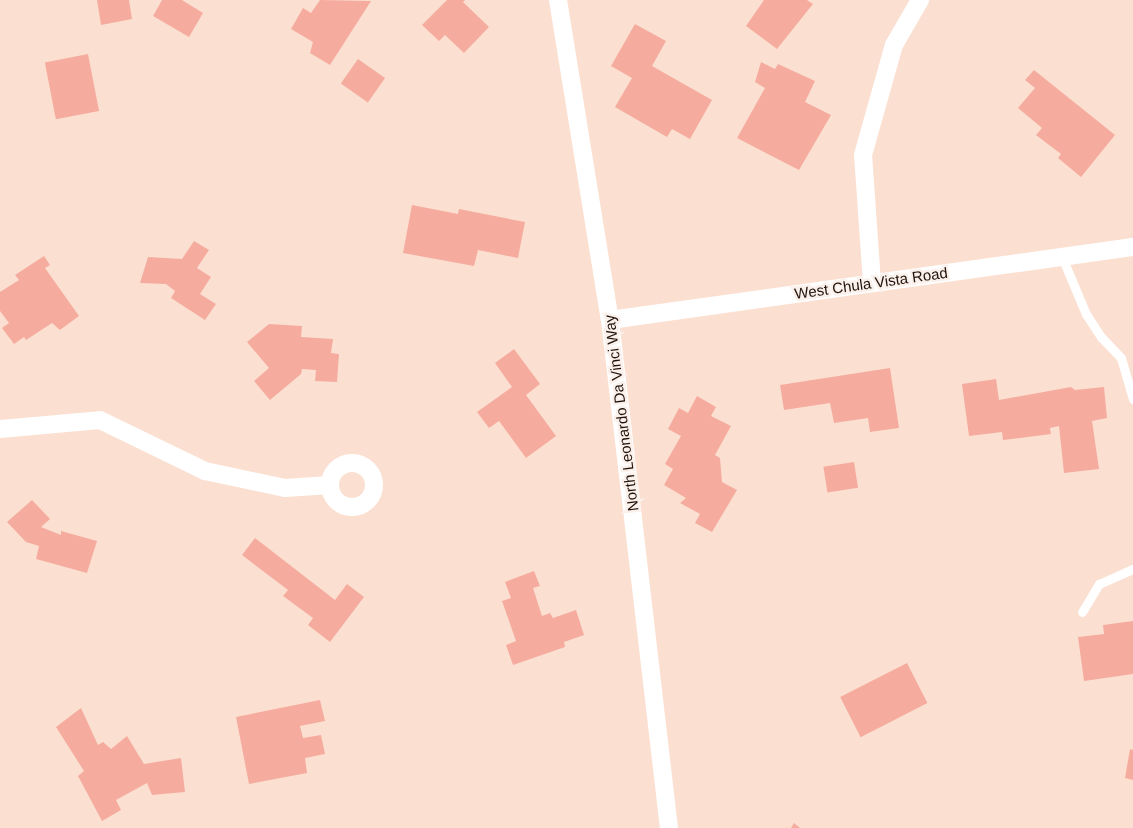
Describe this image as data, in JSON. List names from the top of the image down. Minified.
{"streets":{"street":["West Chula Vista Road","North Leonardo Da Vinci Way"]},"crossings":[["West Chula Vista Road","North Leonardo Da Vinci Way"]]}
